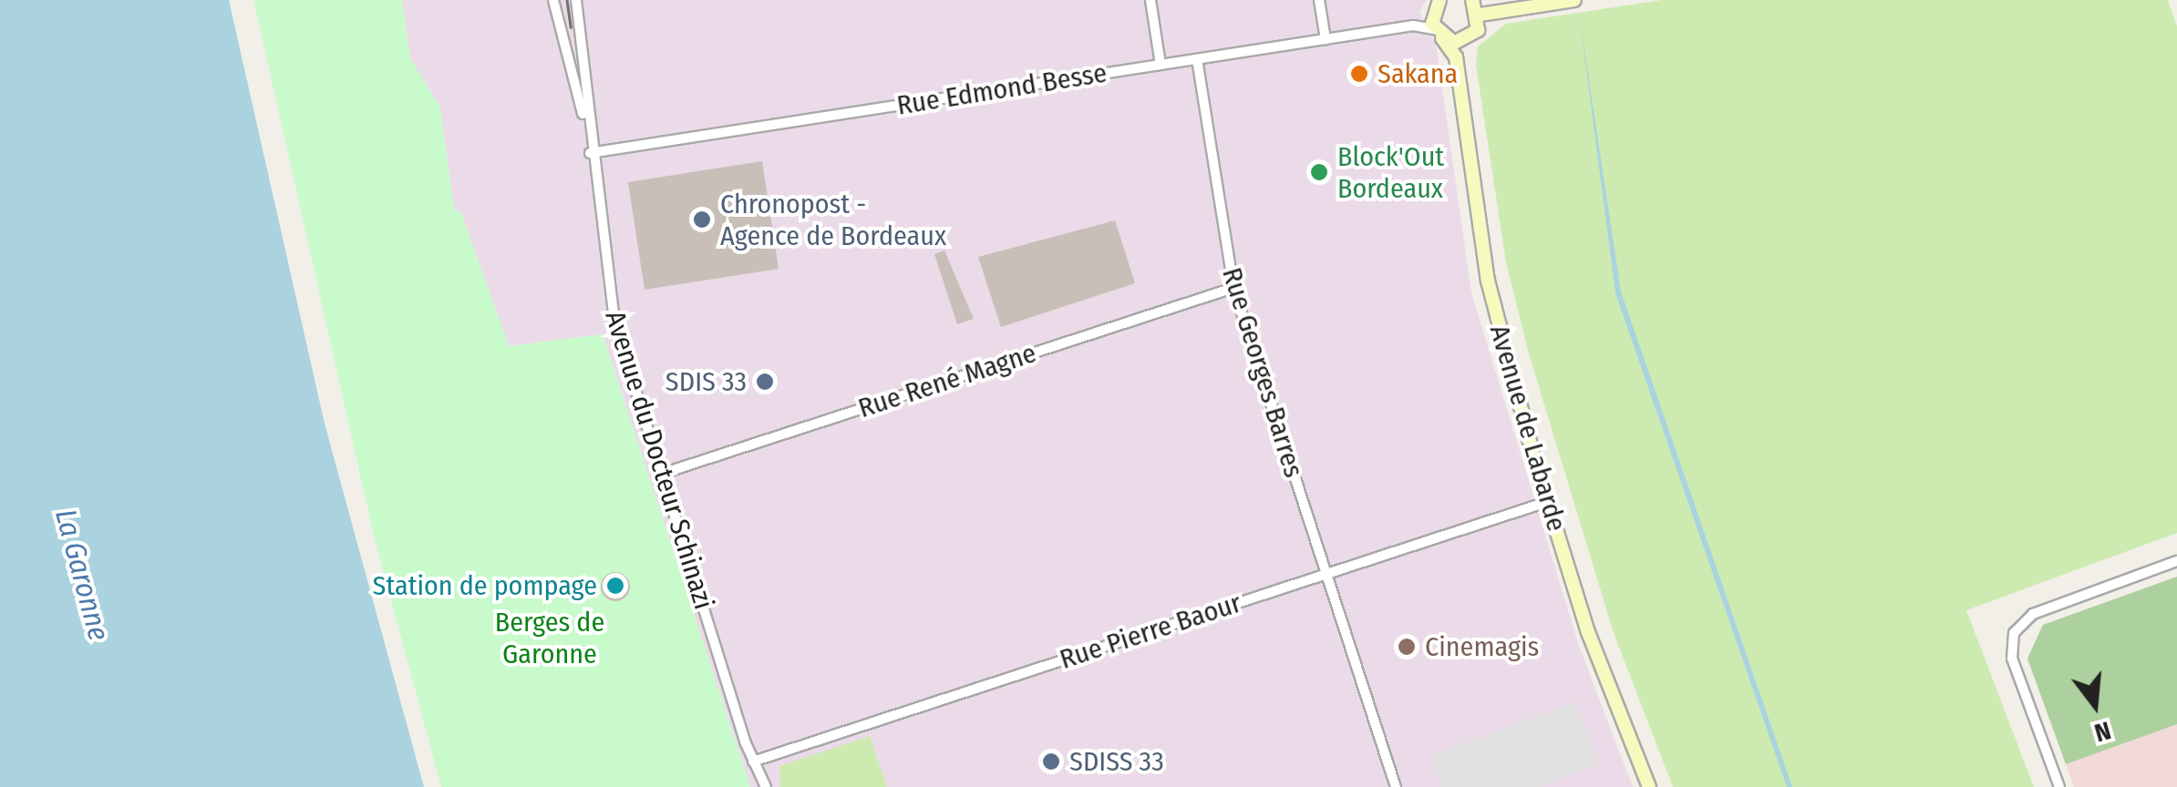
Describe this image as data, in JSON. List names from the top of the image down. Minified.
{"streets":{"main road":["Avenue de Labarde"],"street":["Rue Edmond Besse","Rue Georges Barres","Rue René Magne","Avenue du Docteur Schinazi","Rue Pierre Baour"]},"crossings":[["Rue Edmond Besse","Rue Georges Barres"],["Rue Edmond Besse","Avenue de Labarde"],["Rue Edmond Besse","Avenue du Docteur Schinazi"],["Rue Georges Barres","Rue René Magne"],["Rue Georges Barres","Rue Pierre Baour"],["Rue René Magne","Avenue du Docteur Schinazi"],["Avenue de Labarde","Rue Pierre Baour"],["Avenue du Docteur Schinazi","Rue Pierre Baour"]],"water":["La Garonne"],"parks":["Berges de Garonne"],"places":["Sakana","Block'Out Bordeaux","Chronopost - Agence de Bordeaux","SDIS 33","Station de pompage","Cinemagis","SDISS 33"],"north":"bottom"}
